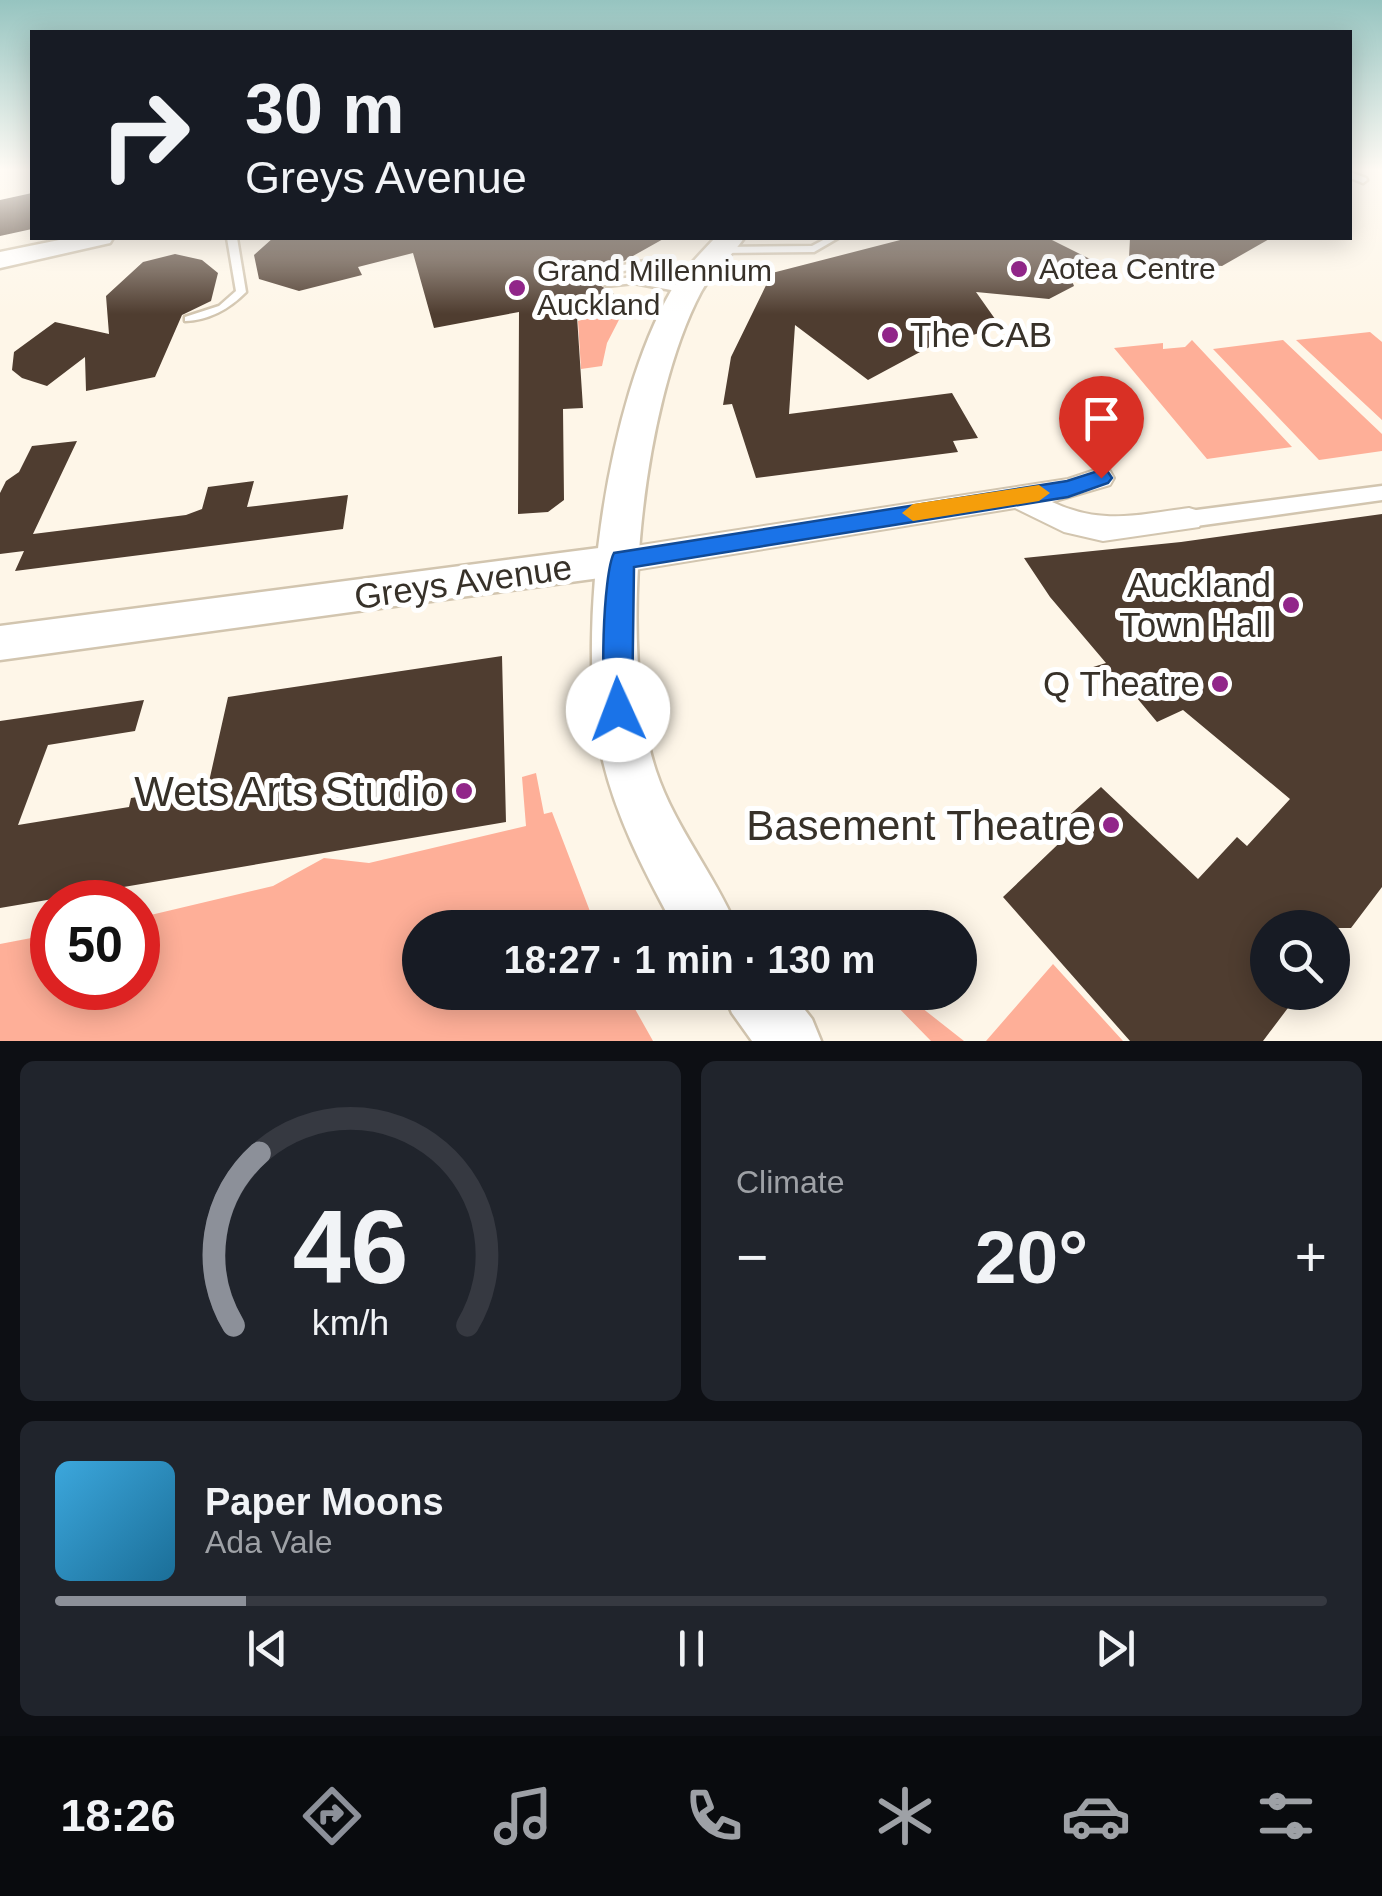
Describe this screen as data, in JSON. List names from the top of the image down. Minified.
{"streets":{"street":["Greys Avenue"]},"places":["Aotea Centre","Grand Millennium Auckland","The CAB","Auckland Town Hall","Q Theatre","Wets Arts Studio","Basement Theatre"],"page":{"turn":["30 m","Greys Avenue"],"limit":"50","trip":"18:27 · 1 min · 130 m","tile":"Climate","heat":["−","20°","+"],"song":["Paper Moons","Ada Vale"],"tabs":"18:26","gauge":["46","km/h"]}}
